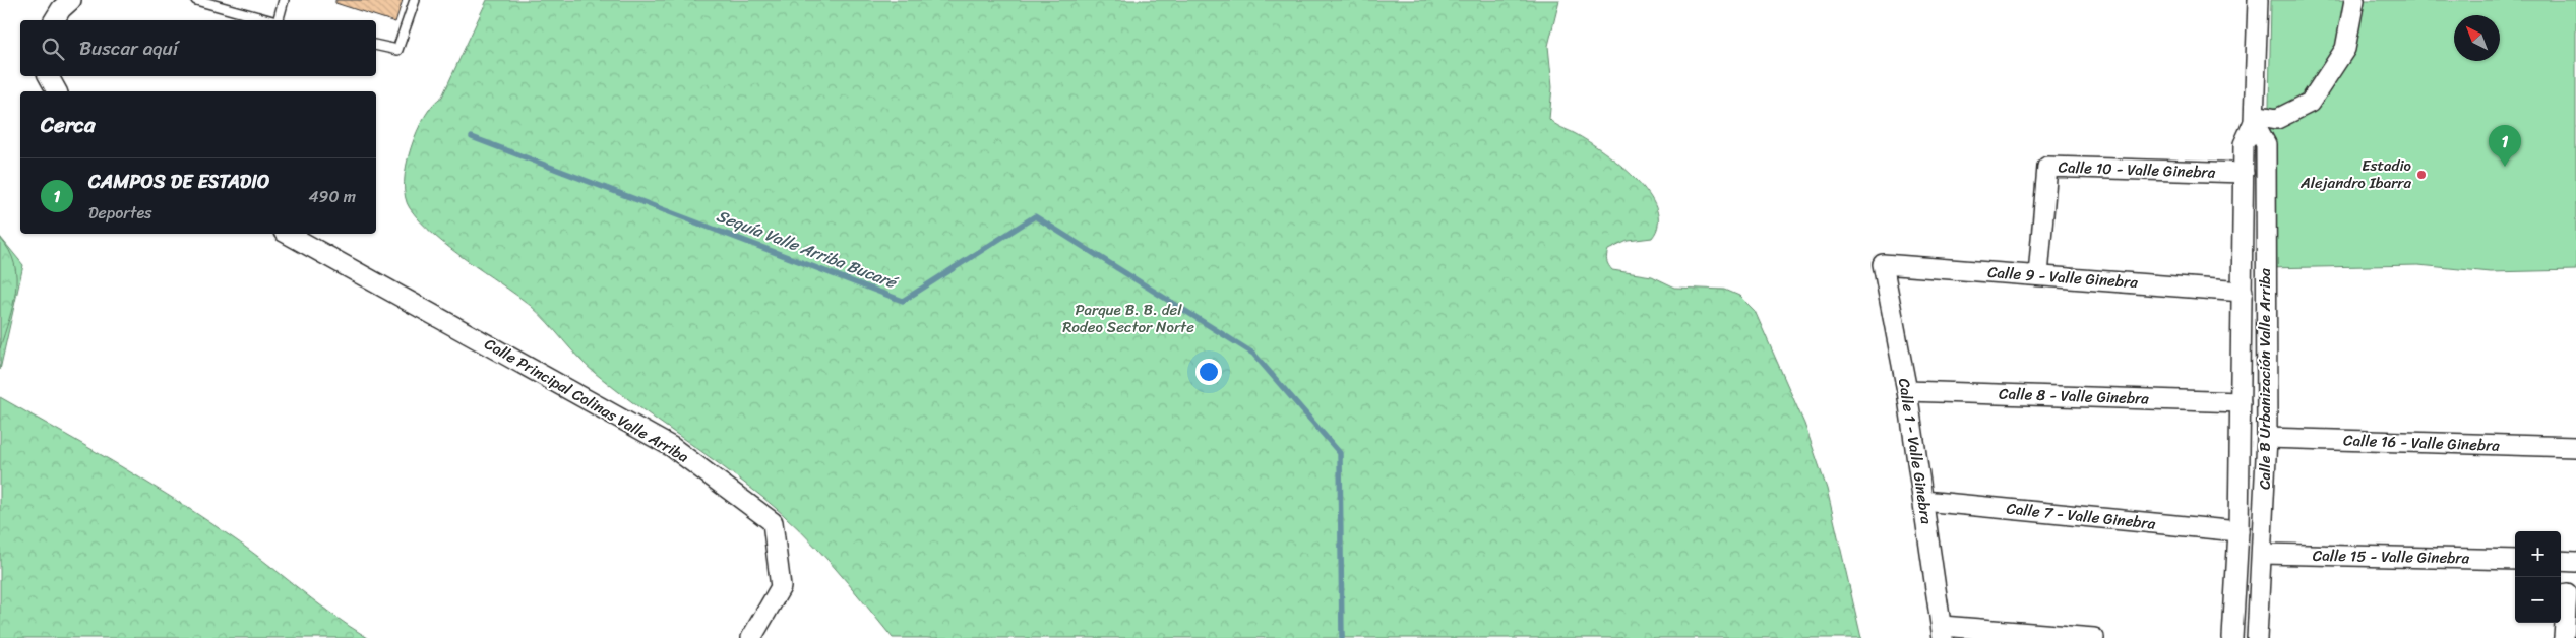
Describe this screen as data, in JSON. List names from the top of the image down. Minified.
{"streets":{"street":["Calle 10 - Valle Ginebra","Calle 9 - Valle Ginebra","Calle B Urbanización Valle Arriba","Calle 8 - Valle Ginebra","Calle Principal Colinas Valle Arriba","Calle 16 - Valle Ginebra","Calle 1 - Valle Ginebra","Calle 7 - Valle Ginebra","Calle 15 - Valle Ginebra"]},"crossings":[["Calle 10 - Valle Ginebra","Calle 9 - Valle Ginebra"],["Calle 10 - Valle Ginebra","Calle B Urbanización Valle Arriba"],["Calle 9 - Valle Ginebra","Calle B Urbanización Valle Arriba"],["Calle 9 - Valle Ginebra","Calle 1 - Valle Ginebra"],["Calle B Urbanización Valle Arriba","Calle 8 - Valle Ginebra"],["Calle B Urbanización Valle Arriba","Calle 16 - Valle Ginebra"],["Calle B Urbanización Valle Arriba","Calle 7 - Valle Ginebra"],["Calle B Urbanización Valle Arriba","Calle 15 - Valle Ginebra"],["Calle 8 - Valle Ginebra","Calle 1 - Valle Ginebra"],["Calle 1 - Valle Ginebra","Calle 7 - Valle Ginebra"]],"water":["Sequía Valle Arriba Bucaré"],"parks":["Parque B. B. del Rodeo Sector Norte"],"places":["Estadio Alejandro Ibarra"],"north":"top left","page":{"search":"Buscar aquí","heading":"Cerca","pins":"1","list":[{"mark":"1","name":"CAMPOS DE ESTADIO","note":"Deportes","value":"490 m"}],"map_buttons":["+","−"]}}
